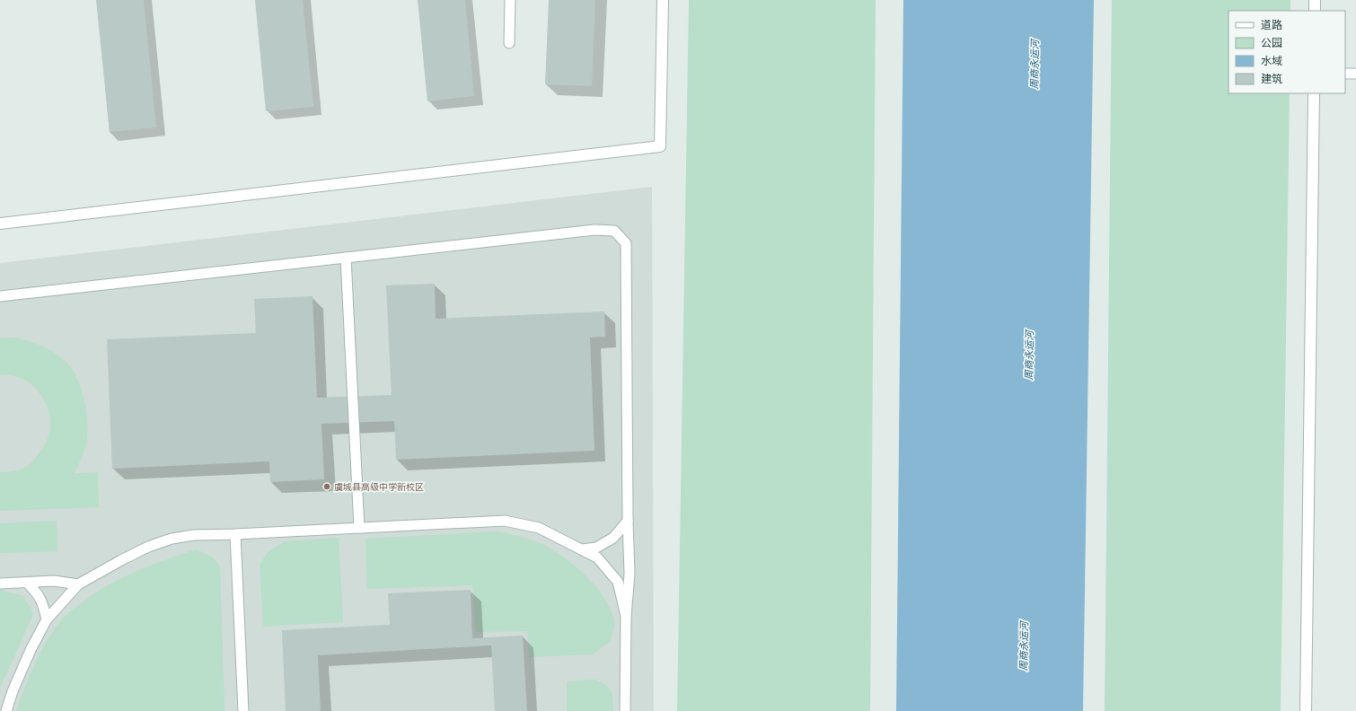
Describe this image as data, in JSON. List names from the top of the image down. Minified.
{"water":["周商永运河"],"places":["虞城县高级中学新校区"],"legend":["道路","公园","水域","建筑"]}
